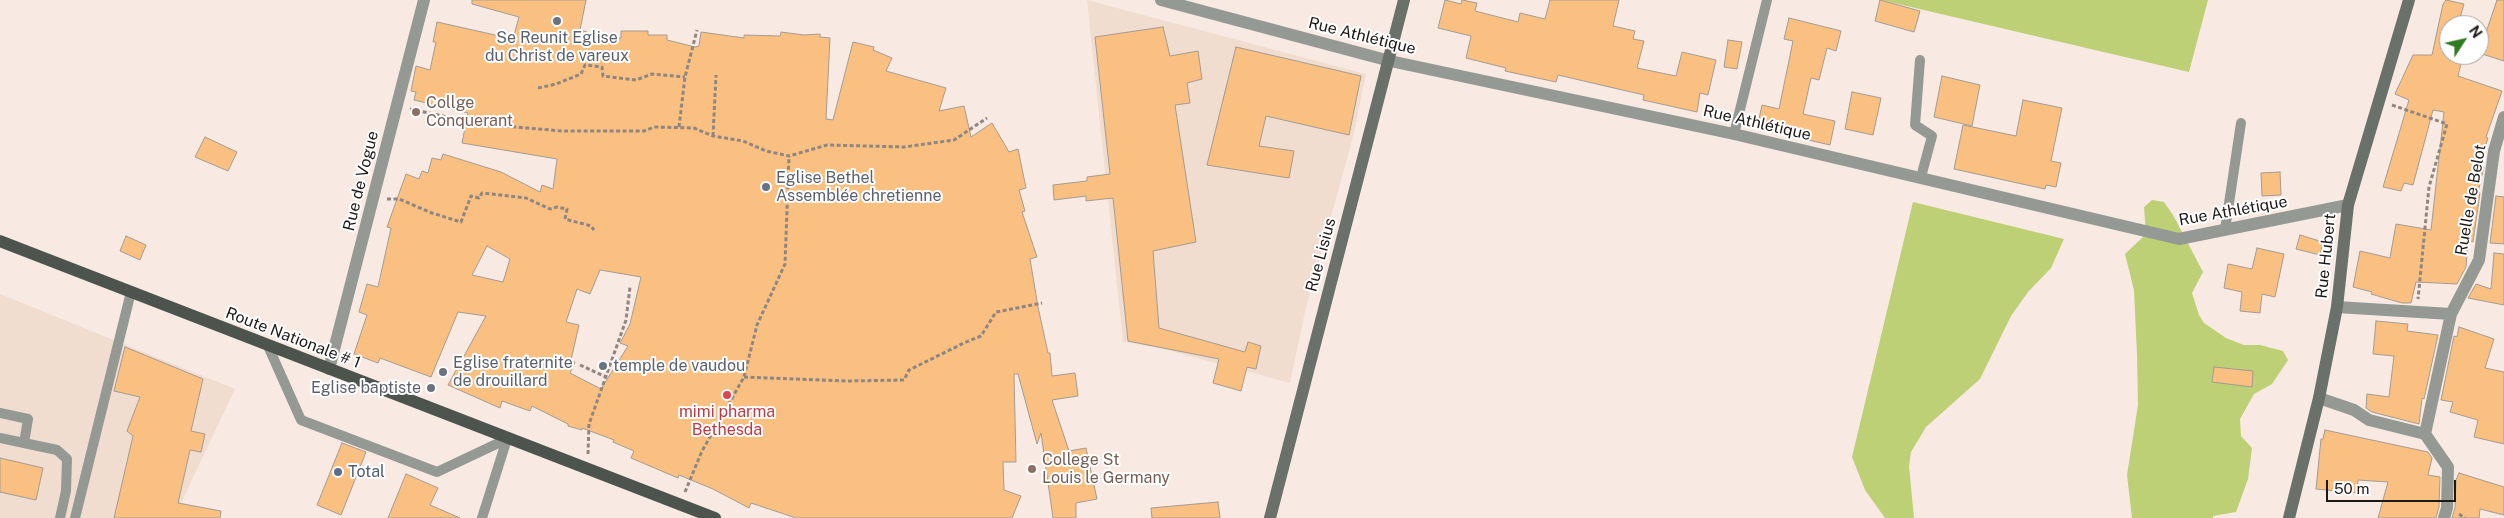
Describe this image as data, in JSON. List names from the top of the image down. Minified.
{"streets":{"main road":["Route Nationale # 1"],"street":["Rue Athlétique","Rue de Vogue","Ruelle de Belot","Rue Lisius","Rue Hubert"]},"crossings":[["Rue Athlétique","Rue Lisius"],["Rue Athlétique","Rue Hubert"],["Rue de Vogue","Route Nationale # 1"]],"places":["Se Reunit Eglise du Christ de vareux","Collge Conquerant","Eglise Bethel Assemblée chretienne","temple de vaudou","Eglise fraternite de drouillard","Eglise baptiste","mimi pharma Bethesda","College St Louis le Germany","Total"],"scale_bar":"50 m","north":"top right"}
